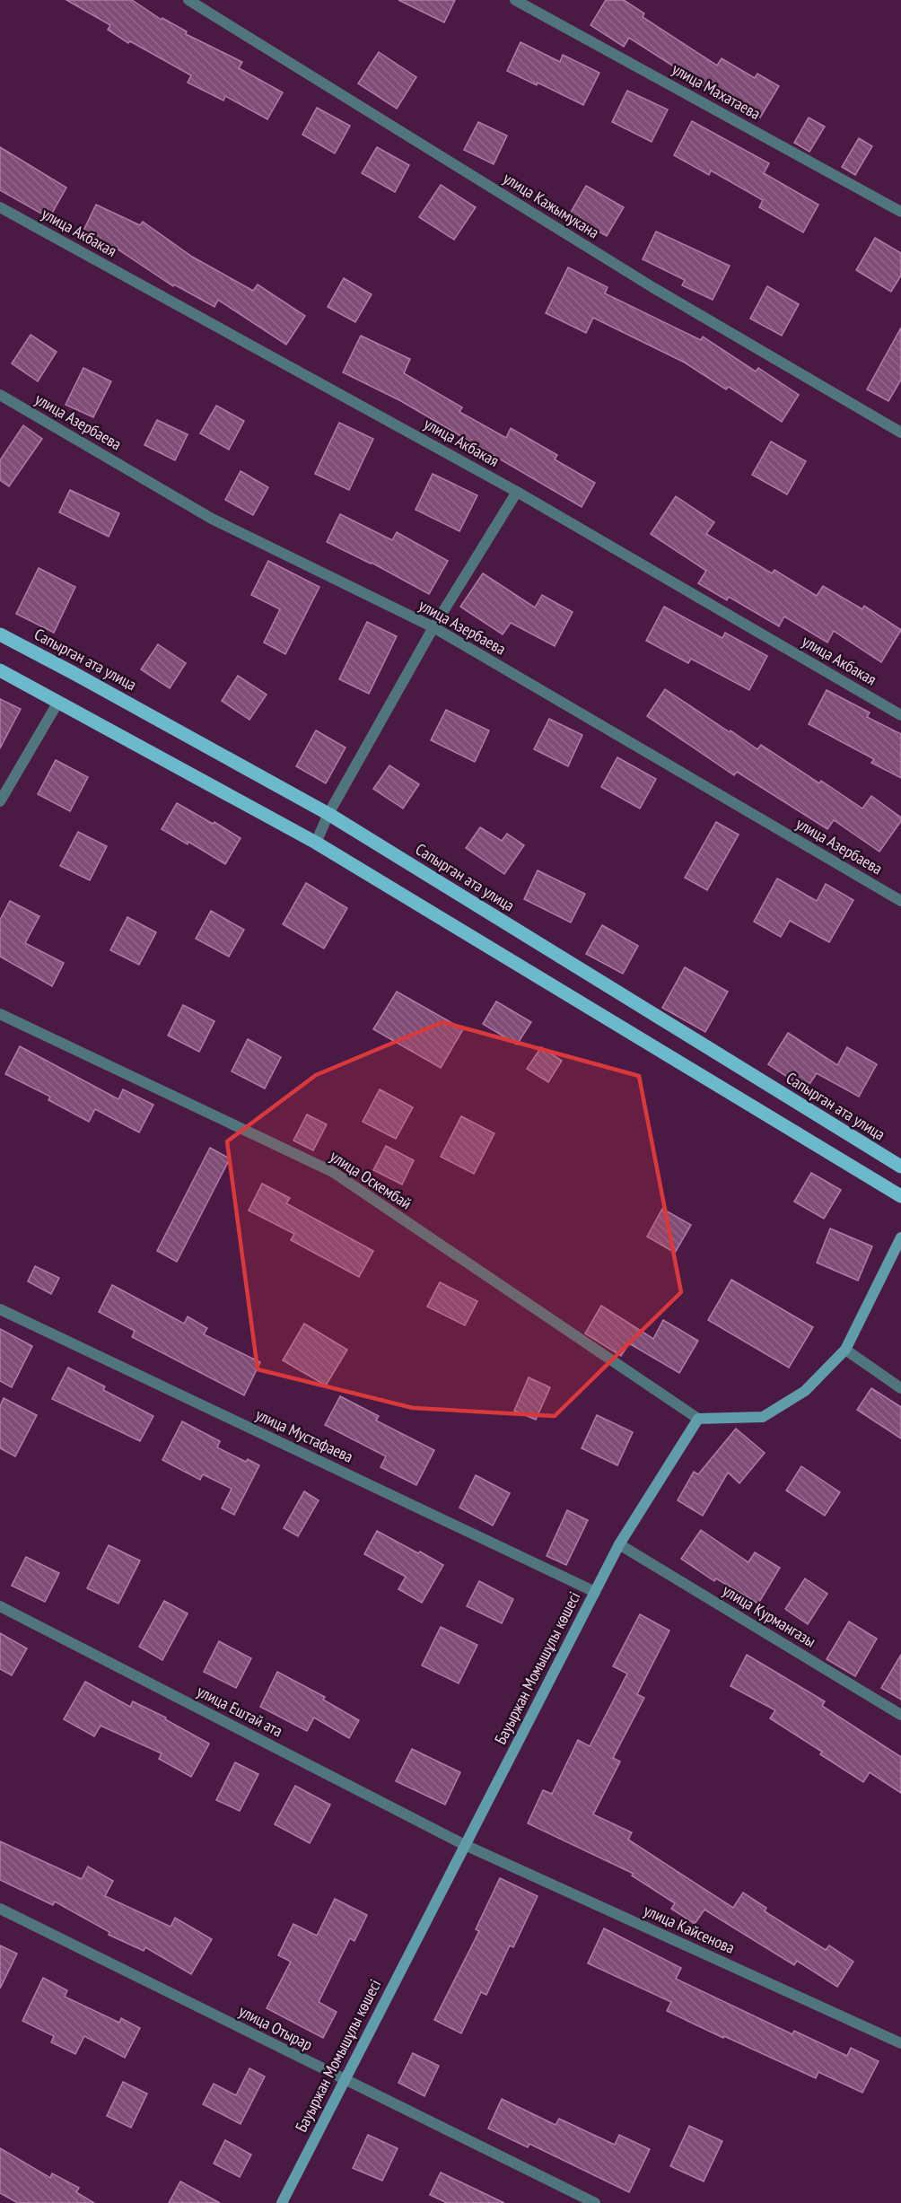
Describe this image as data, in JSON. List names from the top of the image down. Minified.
{"streets":{"main road":["Сапырган ата улица"],"street":["улица Махатаева","улица Кажымукана","улица Акбакая","улица Азербаева","улица Оскембай","улица Мустафаева","улица Курмангазы","Бауыржан Момышұлы көшесі","улица Ештай ата","улица Кайсенова","улица Отырар"]},"crossings":[["улица Оскембай","Бауыржан Момышұлы көшесі"],["улица Мустафаева","Бауыржан Момышұлы көшесі"],["улица Курмангазы","Бауыржан Момышұлы көшесі"],["Бауыржан Момышұлы көшесі","улица Ештай ата"],["Бауыржан Момышұлы көшесі","улица Кайсенова"],["Бауыржан Момышұлы көшесі","улица Отырар"],["улица Ештай ата","улица Кайсенова"]]}
